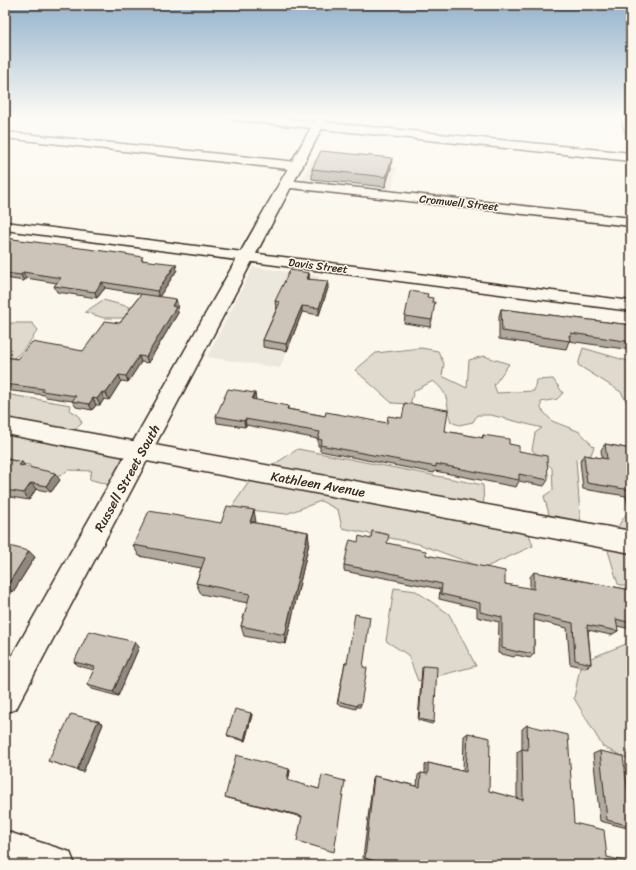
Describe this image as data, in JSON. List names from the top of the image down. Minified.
{"streets":{"street":["Cromwell Street","Davis Street","Russell Street South","Kathleen Avenue"]},"crossings":[["Cromwell Street","Russell Street South"],["Davis Street","Russell Street South"],["Russell Street South","Kathleen Avenue"]]}
